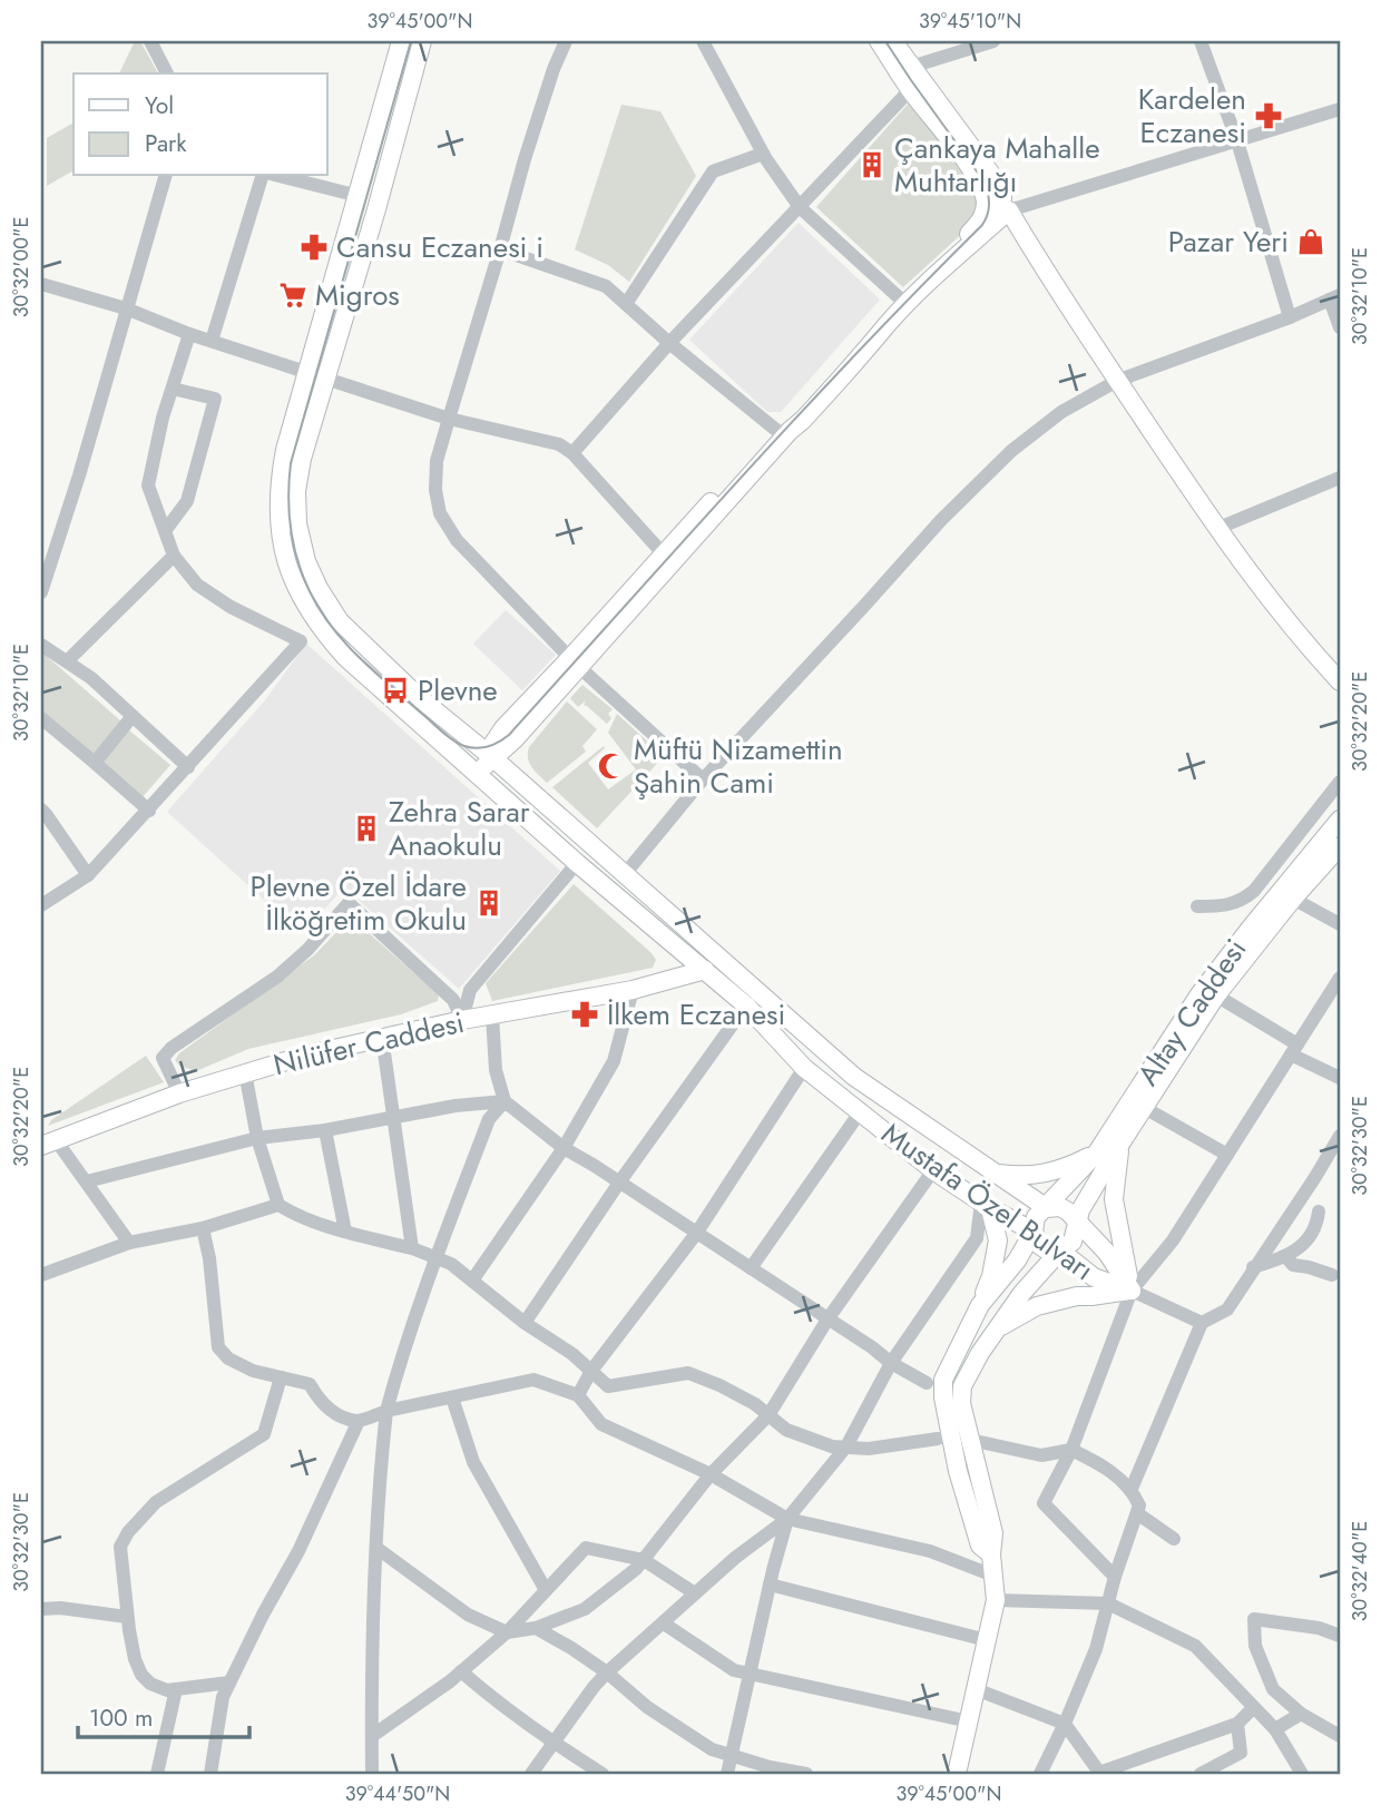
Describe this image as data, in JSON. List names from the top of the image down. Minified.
{"streets":{"main road":["Altay Caddesi","Nilüfer Caddesi","Mustafa Özel Bulvarı"]},"crossings":[["Altay Caddesi","Mustafa Özel Bulvarı"],["Nilüfer Caddesi","Mustafa Özel Bulvarı"]],"places":{"pharmacy":["Kardelen Eczanesi","Cansu Eczanesi i","İlkem Eczanesi"],"building":["Çankaya Mahalle Muhtarlığı","Zehra Sarar Anaokulu","Plevne Özel İdare İlköğretim Okulu"],"shop":["Pazar Yeri"],"supermarket":["Migros"],"bus stop":["Plevne"],"mosque":["Müftü Nizamettin Şahin Cami"]},"legend":["Yol","Park"],"scale_bar":"100 m","coordinates":["39°45'00\"N","39°45'10\"N","30°32'00\"E","30°32'10\"E","30°32'20\"E","30°32'30\"E","30°32'40\"E","39°44'50\"N"]}
